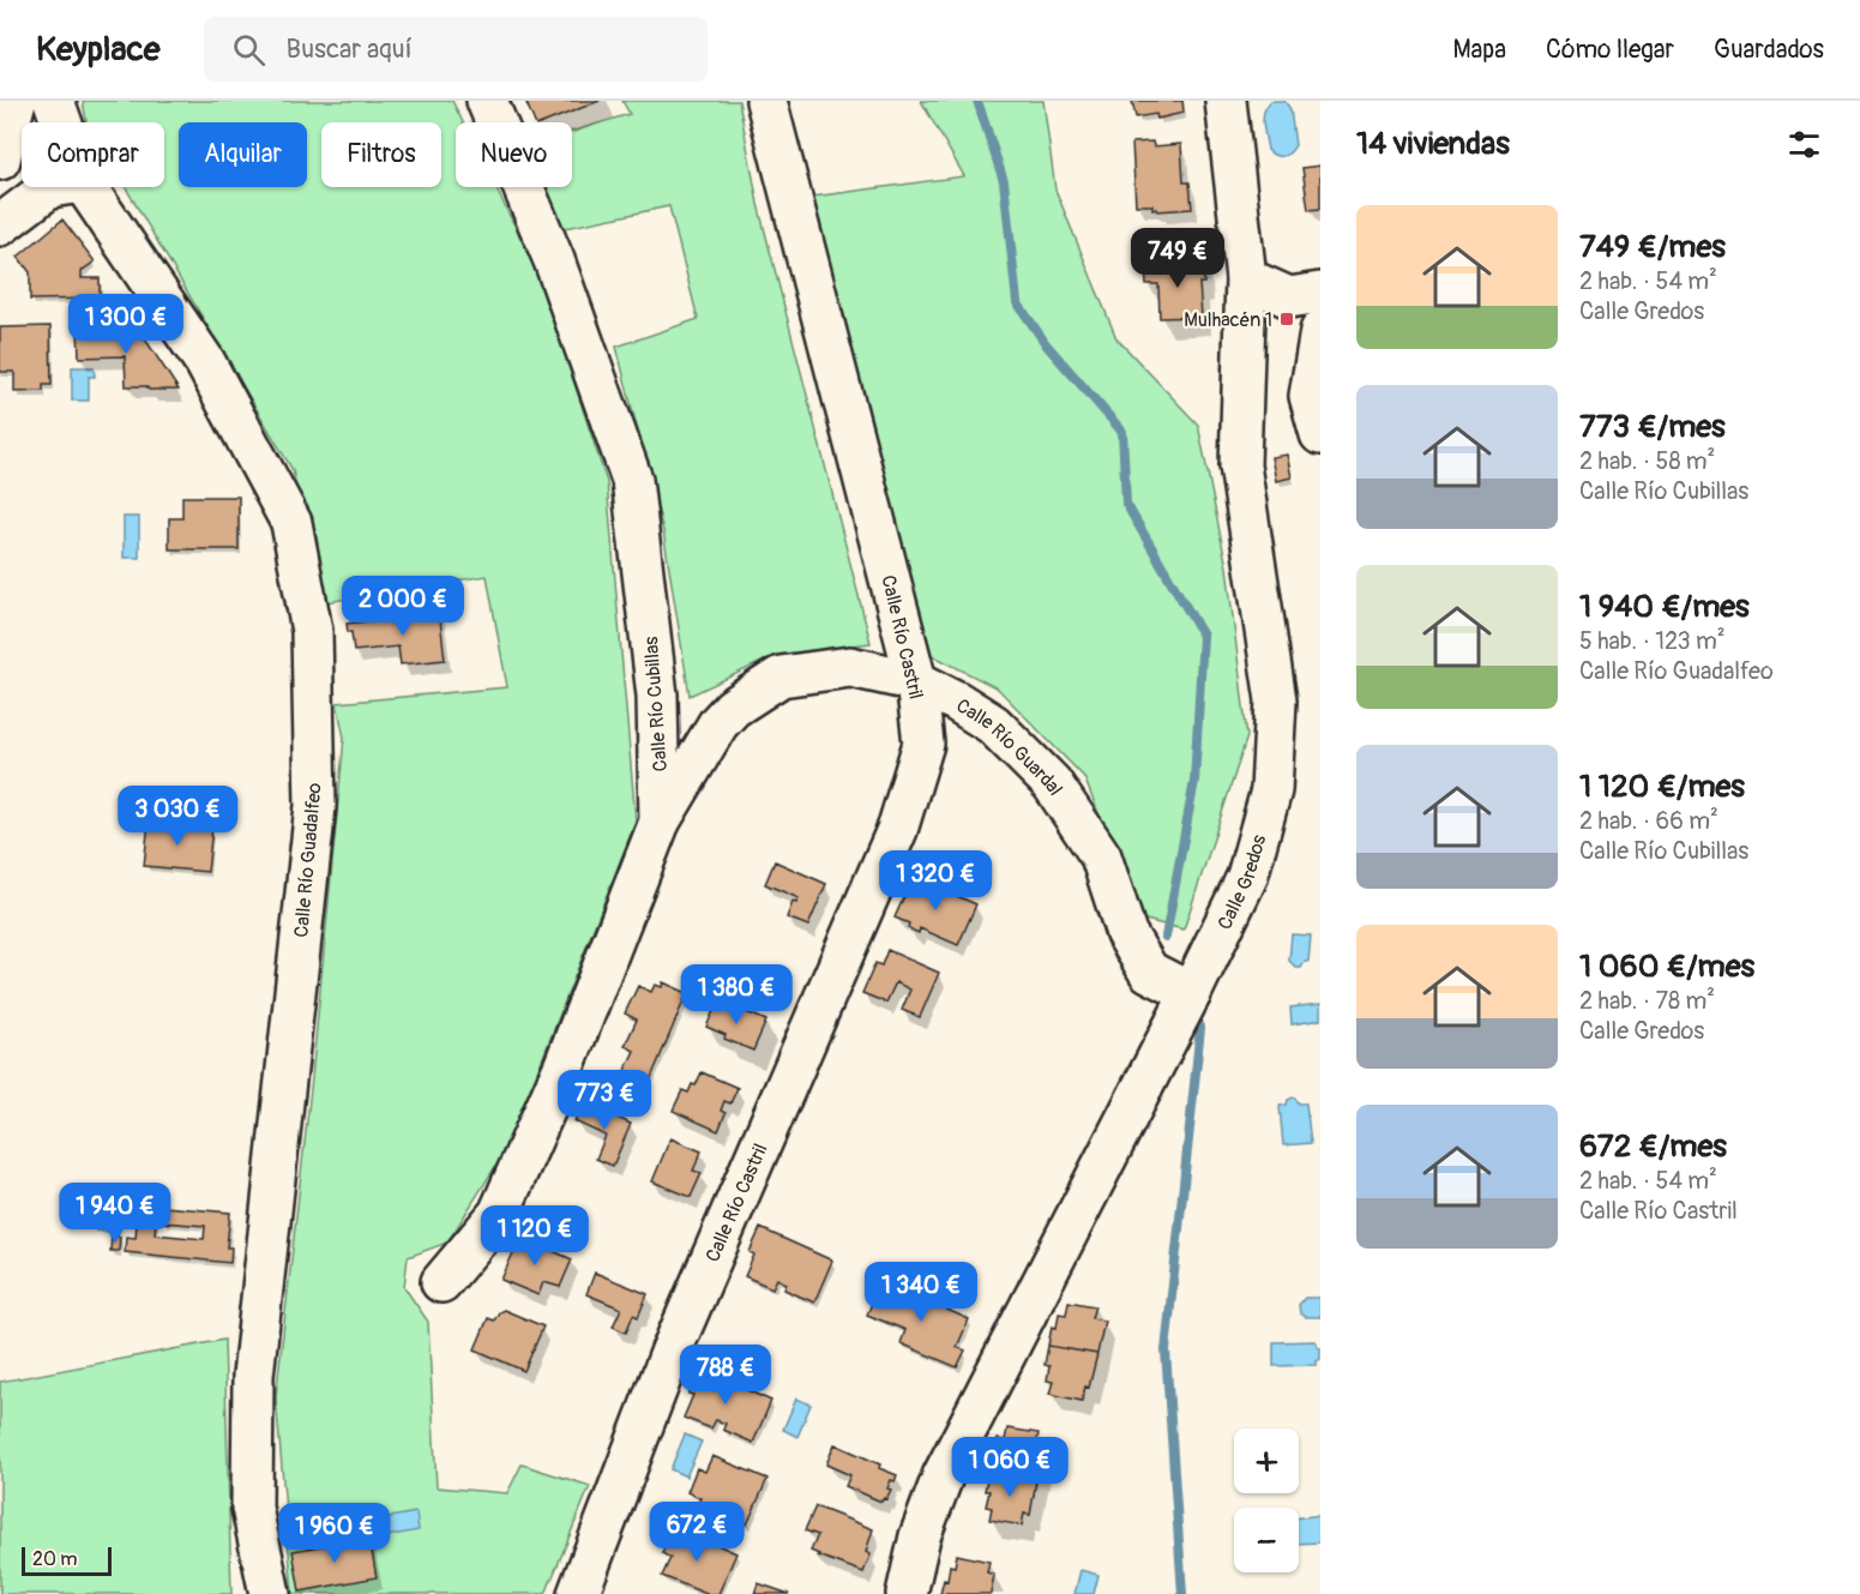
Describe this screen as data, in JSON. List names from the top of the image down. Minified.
{"streets":{"street":["Calle Río Castril","Calle Río Cubillas","Calle Río Guardal","Calle Río Guadalfeo","Calle Gredos"]},"crossings":[["Calle Río Castril","Calle Río Guardal"],["Calle Río Cubillas","Calle Río Guardal"],["Calle Río Guardal","Calle Gredos"]],"places":{"transit":["Mulhacén 1"]},"scale_bar":"20 m","page":{"header":"Keyplace","search":"Buscar aquí","nav":["Mapa","Cómo llegar","Guardados"],"heading":"14 viviendas","chip":["Comprar","Alquilar","Filtros","Nuevo"],"list":[{"name":"749 €/mes","note":"2 hab. · 54 m² · Calle Gredos"},{"name":"773 €/mes","note":"2 hab. · 58 m² · Calle Río Cubillas"},{"name":"1 940 €/mes","note":"5 hab. · 123 m² · Calle Río Guadalfeo"},{"name":"1 120 €/mes","note":"2 hab. · 66 m² · Calle Río Cubillas"},{"name":"1 060 €/mes","note":"2 hab. · 78 m² · Calle Gredos"},{"name":"672 €/mes","note":"2 hab. · 54 m² · Calle Río Castril"}],"price":["749 €","1 300 €","2 000 €","3 030 €","1 320 €","1 380 €","773 €","1 940 €","1 120 €","1 340 €","788 €","1 060 €","672 €","1 960 €"],"map_buttons":["+","−"],"scale":"20 m"}}
